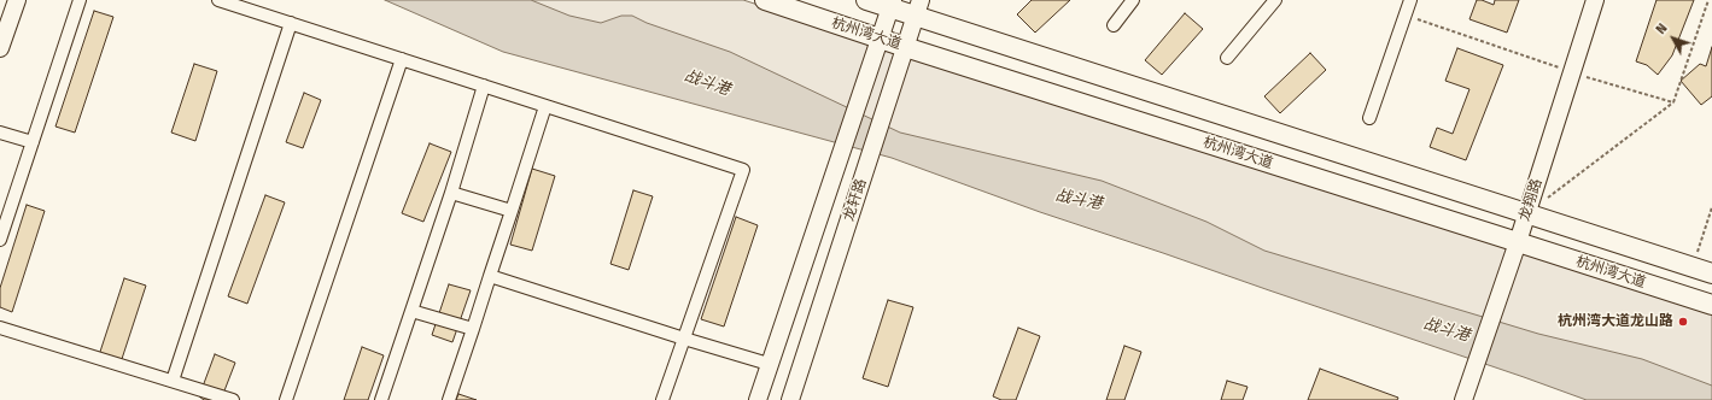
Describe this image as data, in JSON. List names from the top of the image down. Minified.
{"streets":{"main road":["杭州湾大道"],"street":["龙轩路","龙翔路"]},"crossings":[["杭州湾大道","龙轩路"],["杭州湾大道","龙翔路"]],"water":["战斗港"],"places":["杭州湾大道龙山路"],"north":"top left"}
